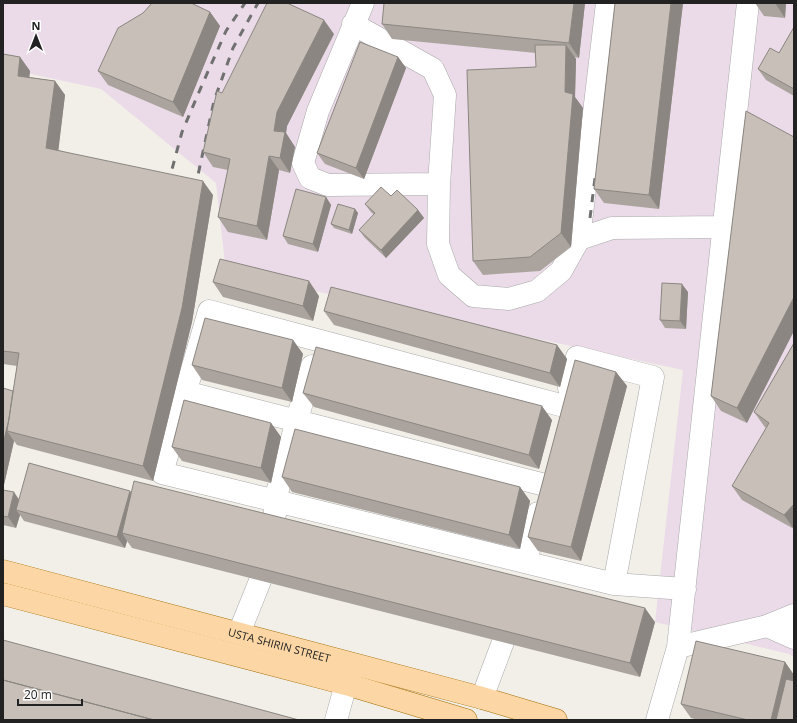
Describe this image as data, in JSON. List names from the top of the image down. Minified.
{"streets":{"main road":["USTA SHIRIN STREET"]},"scale_bar":"20 m","north":"top"}
